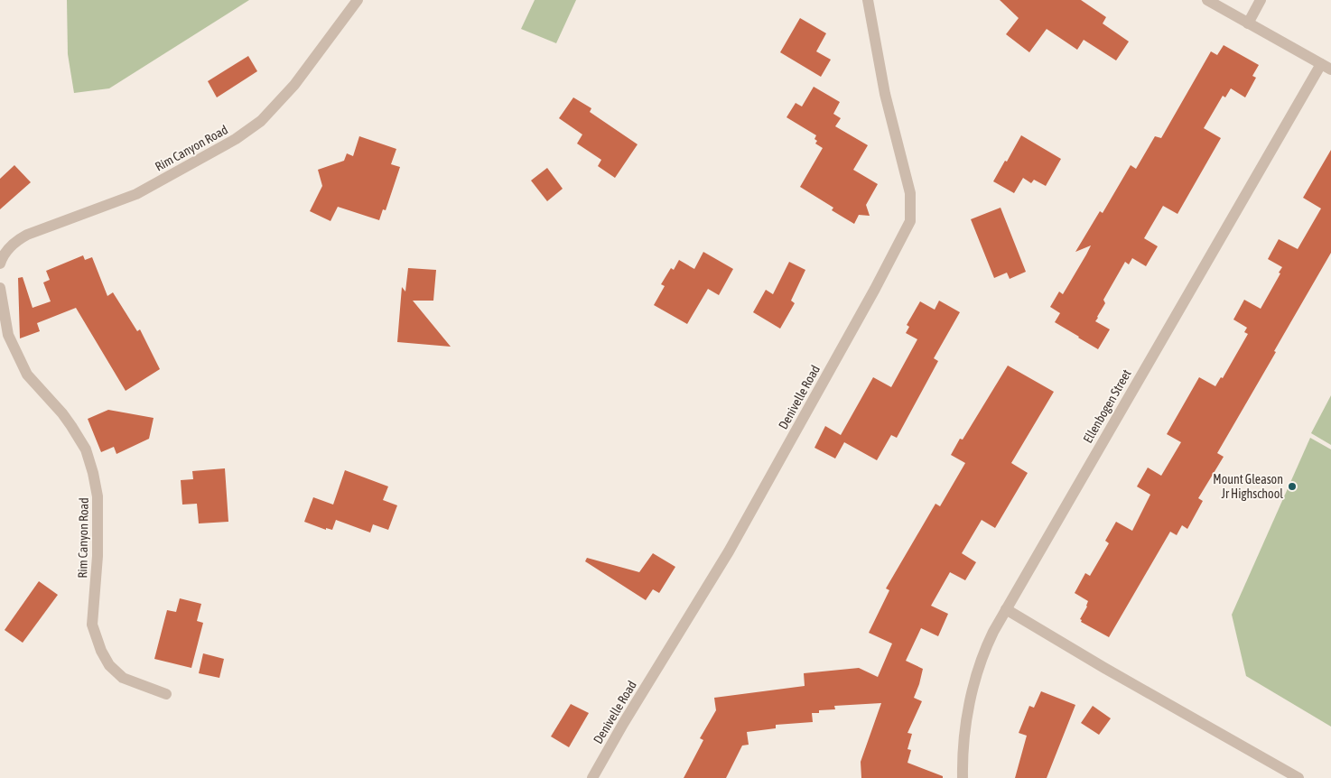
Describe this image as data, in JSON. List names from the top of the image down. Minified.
{"streets":{"street":["Rim Canyon Road","Denivelle Road","Ellenbogen Street"]},"places":["Mount Gleason Jr Highschool"]}
